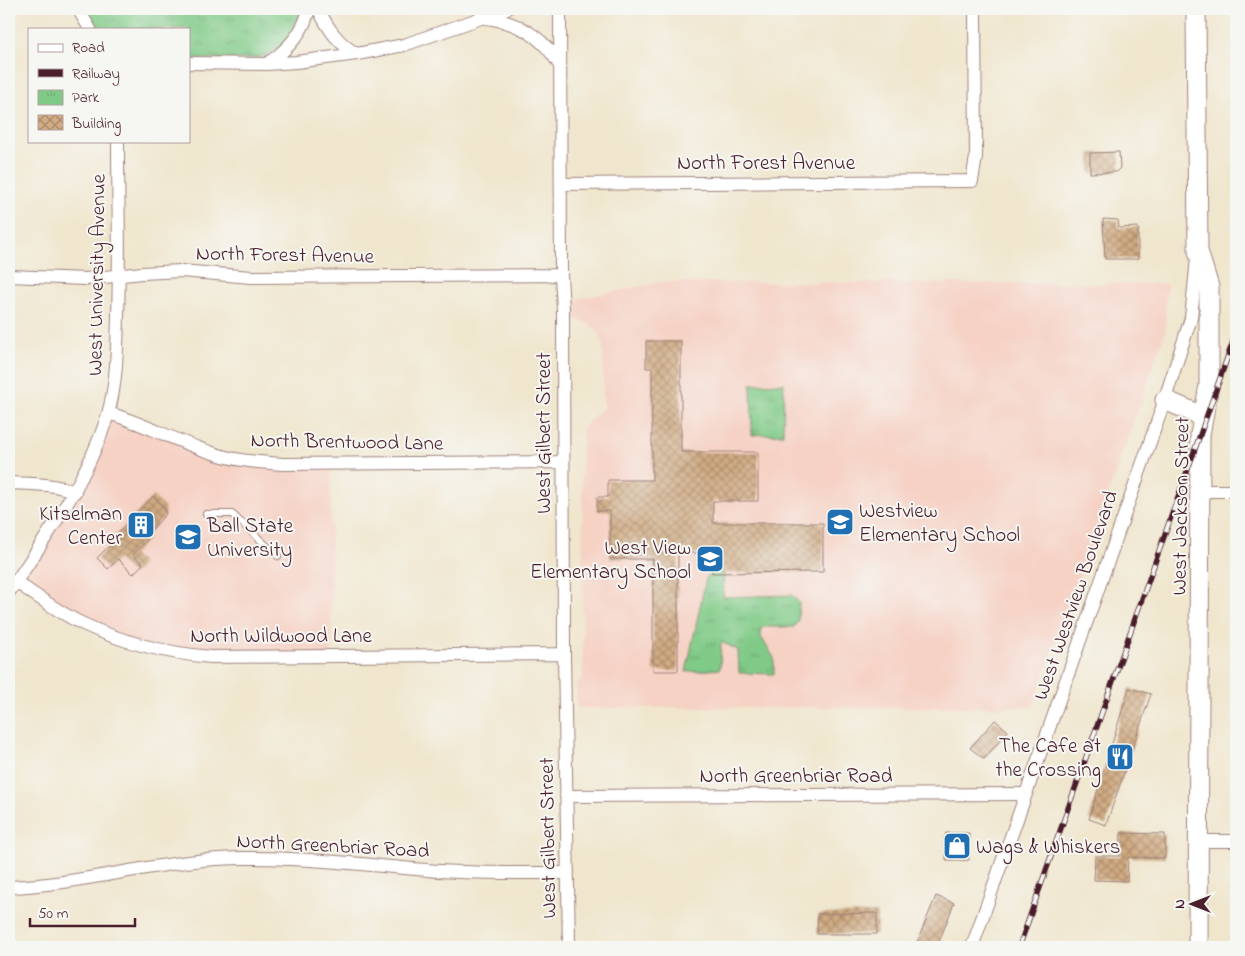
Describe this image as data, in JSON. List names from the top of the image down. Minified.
{"streets":{"main road":["West Jackson Street"],"street":["North Forest Avenue","West University Avenue","West Gilbert Street","North Brentwood Lane","West Westview Boulevard","North Wildwood Lane","North Greenbriar Road"]},"crossings":[["North Forest Avenue","West University Avenue"],["North Forest Avenue","West Gilbert Street"],["West University Avenue","North Brentwood Lane"],["West University Avenue","North Wildwood Lane"],["West Gilbert Street","North Brentwood Lane"],["West Gilbert Street","North Wildwood Lane"],["West Gilbert Street","North Greenbriar Road"],["West Jackson Street","West Westview Boulevard"],["West Westview Boulevard","North Greenbriar Road"]],"places":{"school or university":["Westview Elementary School","Ball State University","West View Elementary School"],"building":["Kitselman Center"],"restaurant":["The Cafe at the Crossing"],"shop":["Wags & Whiskers"]},"legend":["Road","Railway","Park","Building"],"scale_bar":"50 m","north":"left"}
